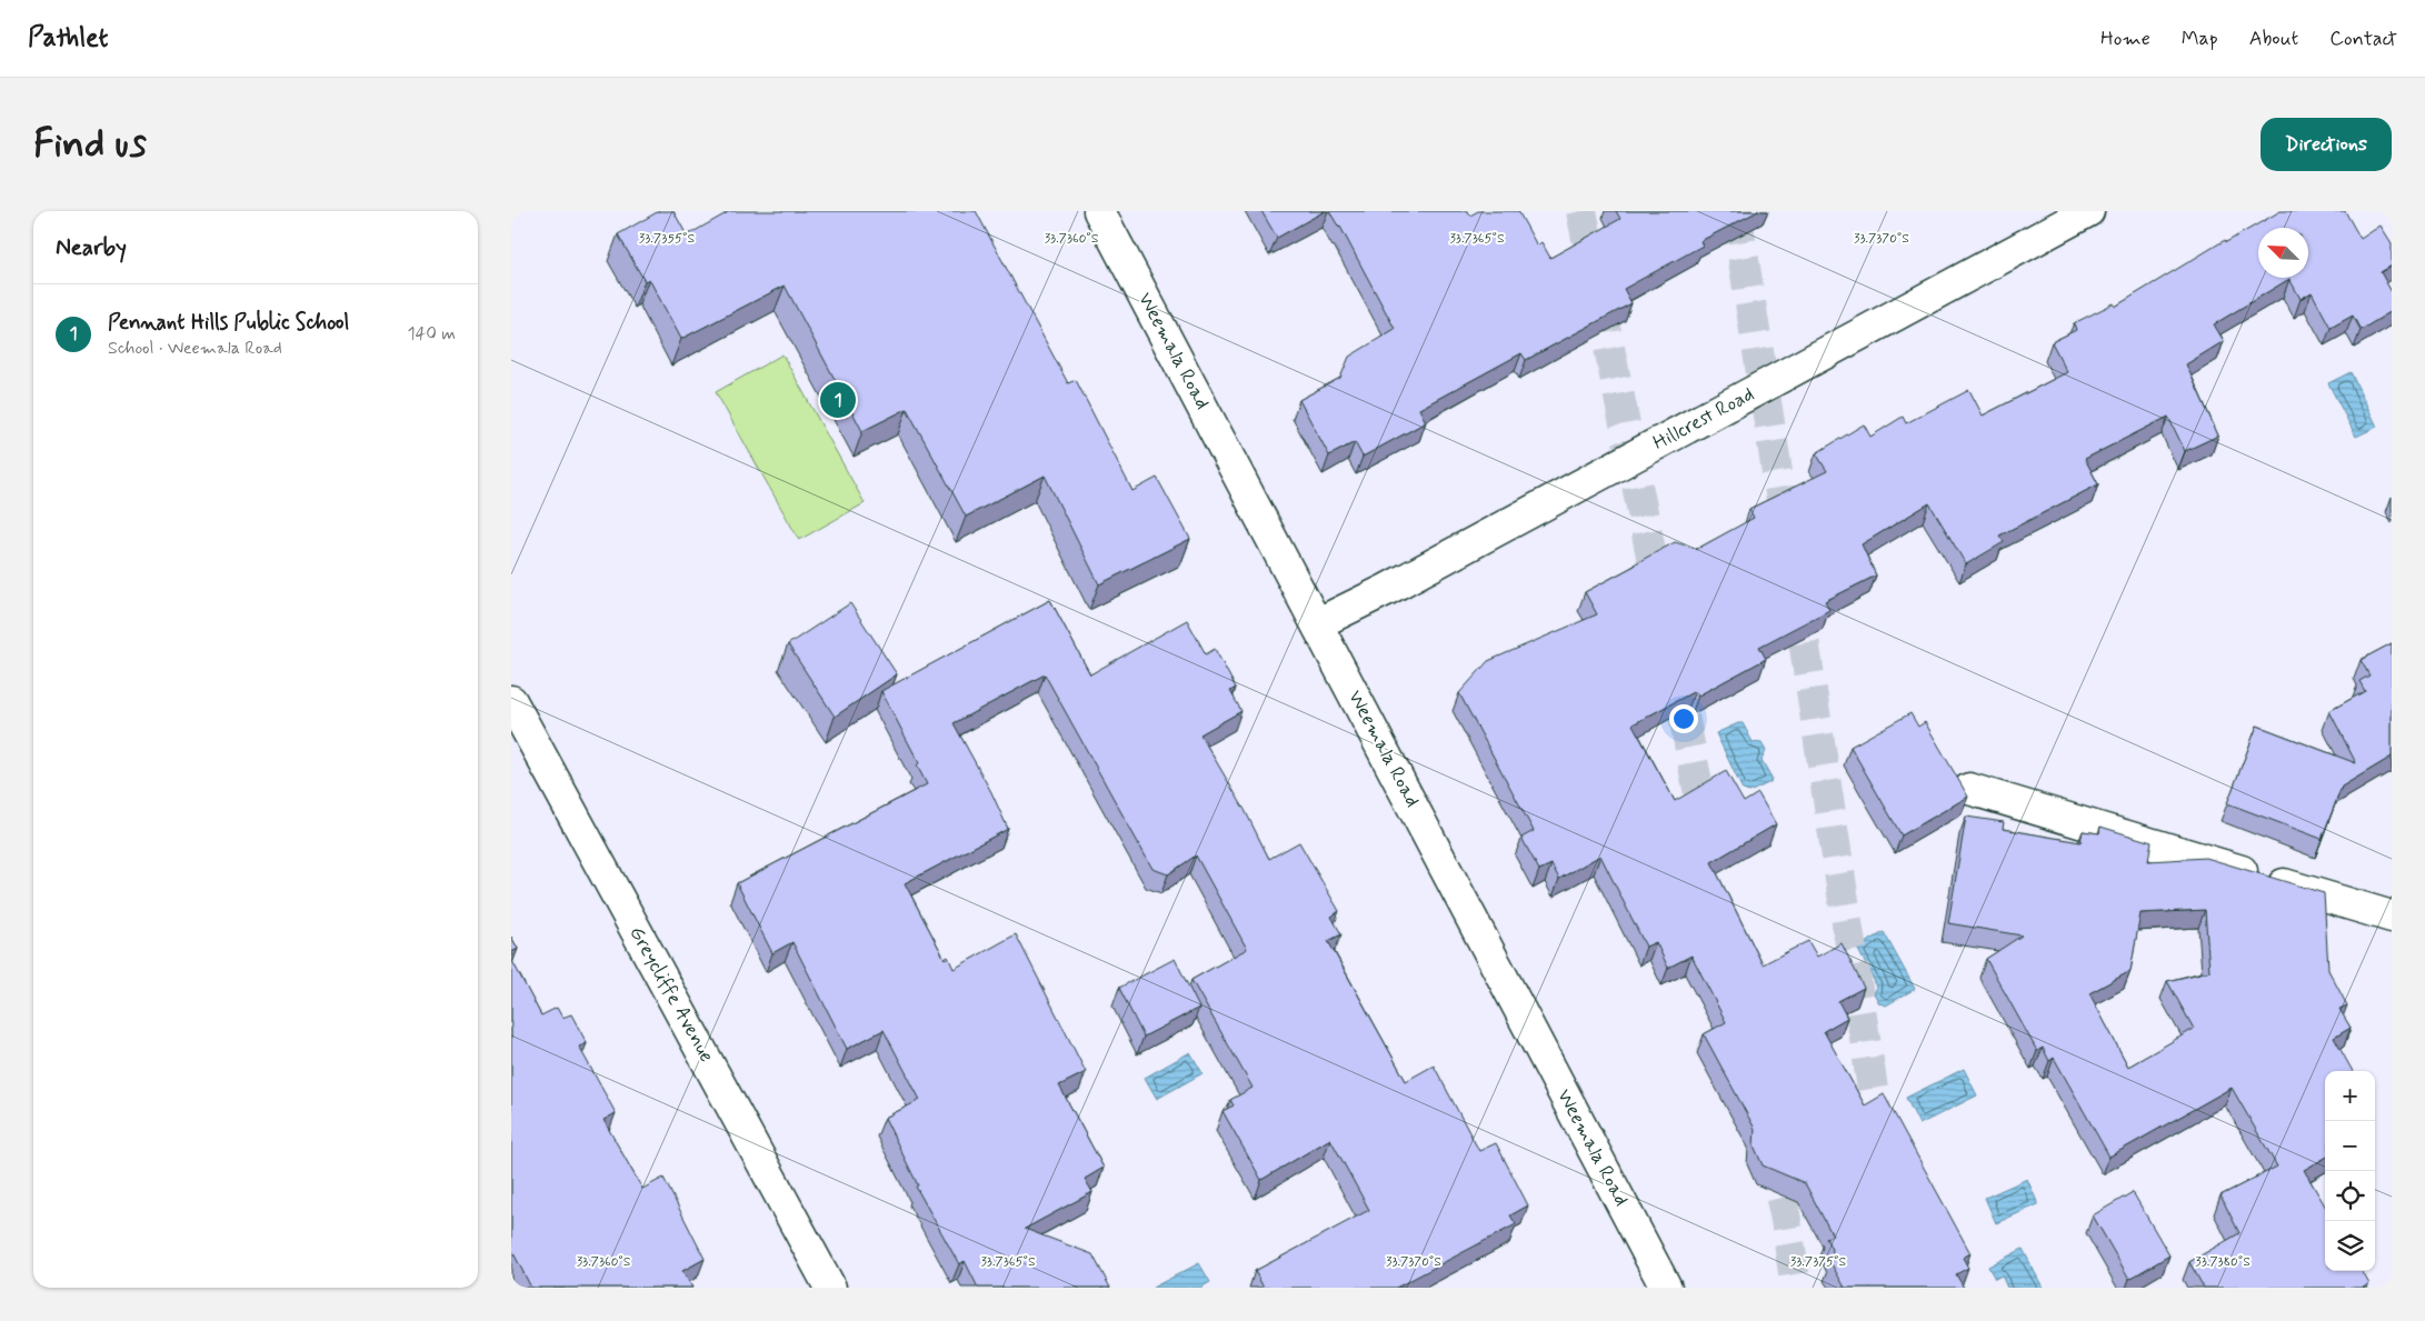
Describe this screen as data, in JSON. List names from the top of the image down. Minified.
{"streets":{"street":["Weemala Road","Hillcrest Road","Greycliffe Avenue"]},"crossings":[["Weemala Road","Hillcrest Road"]],"north":"top left","page":{"header":"Pathlet","nav":["Home","Map","About","Contact"],"buttons":"Directions","title":"Find us","heading":"Nearby","list":[{"mark":"1","name":"Pennant Hills Public School","note":"School · Weemala Road","value":"140 m"}],"pins":"1","map_buttons":["+","−"]},"coordinates":["33.7355°S","33.7360°S","33.7365°S","33.7370°S","33.7375°S","33.7380°S"]}
